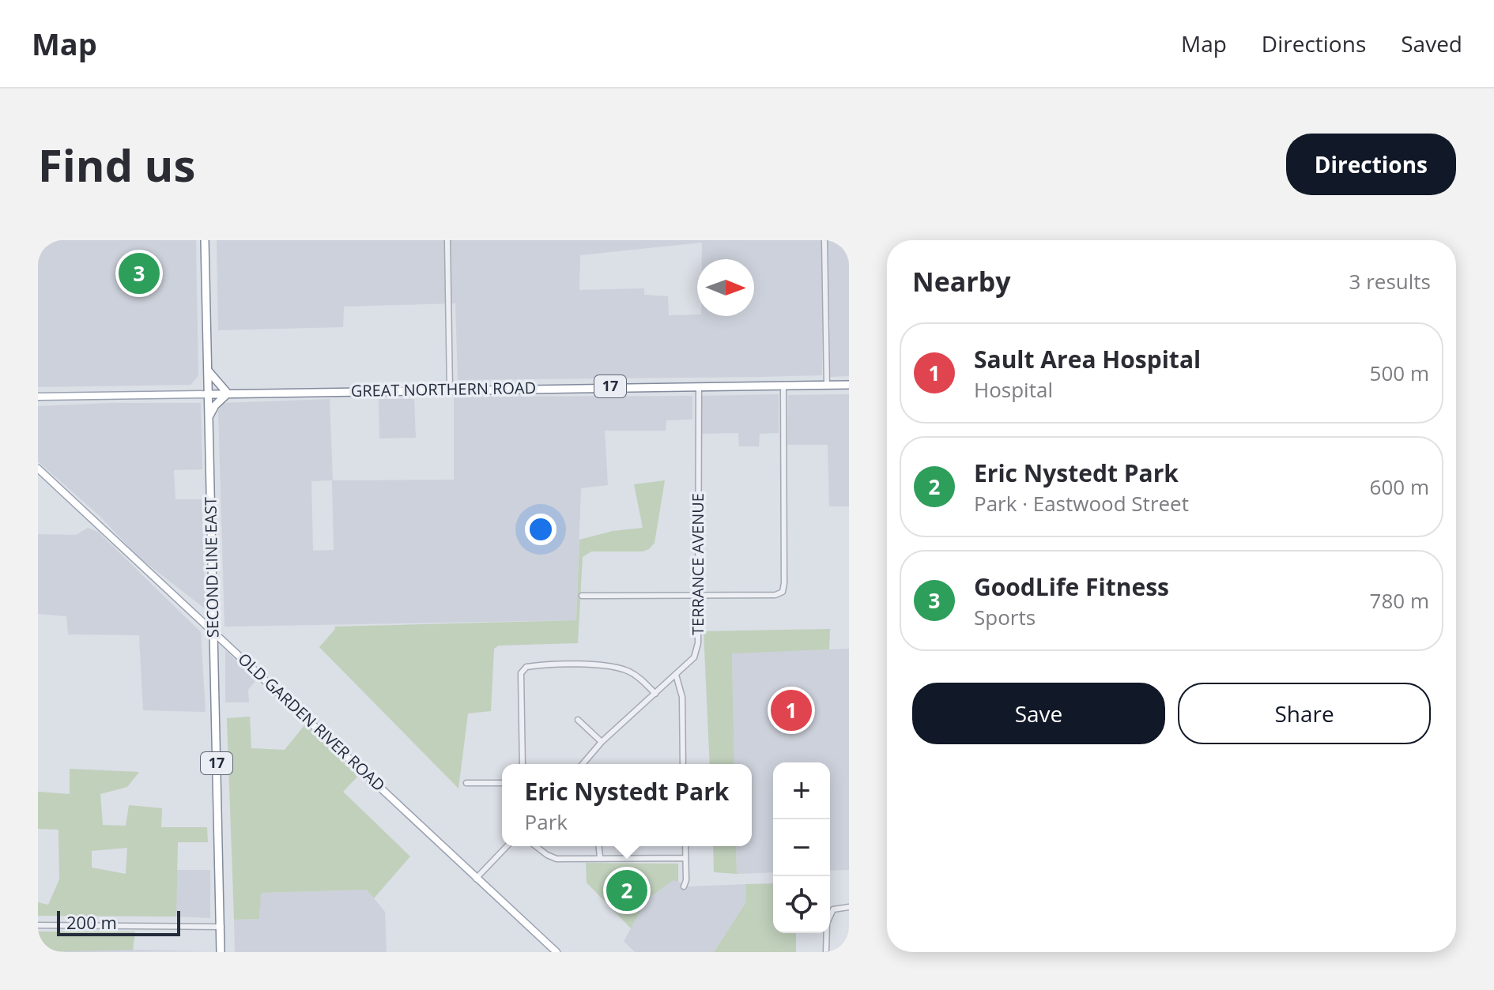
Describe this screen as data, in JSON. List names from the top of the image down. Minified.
{"streets":{"highway":["17","GREAT NORTHERN ROAD","SECOND LINE EAST"],"main road":["OLD GARDEN RIVER ROAD"],"street":["TERRANCE AVENUE"]},"crossings":[["GREAT NORTHERN ROAD","TERRANCE AVENUE"],["GREAT NORTHERN ROAD","SECOND LINE EAST"],["SECOND LINE EAST","OLD GARDEN RIVER ROAD"]],"scale_bar":"200 m","north":"right","page":{"header":"Map","nav":["Map","Directions","Saved"],"buttons":["Directions",["Save","Share"]],"title":"Find us","heading":["Nearby","3 results"],"pins":["3","1","2"],"list":[{"mark":"1","name":"Sault Area Hospital","note":"Hospital","value":"500 m"},{"mark":"2","name":"Eric Nystedt Park","note":"Park · Eastwood Street","value":"600 m"},{"mark":"3","name":"GoodLife Fitness","note":"Sports","value":"780 m"}],"map_buttons":["+","−"],"popup":["Eric Nystedt Park","Park"],"scale":"200 m"}}
